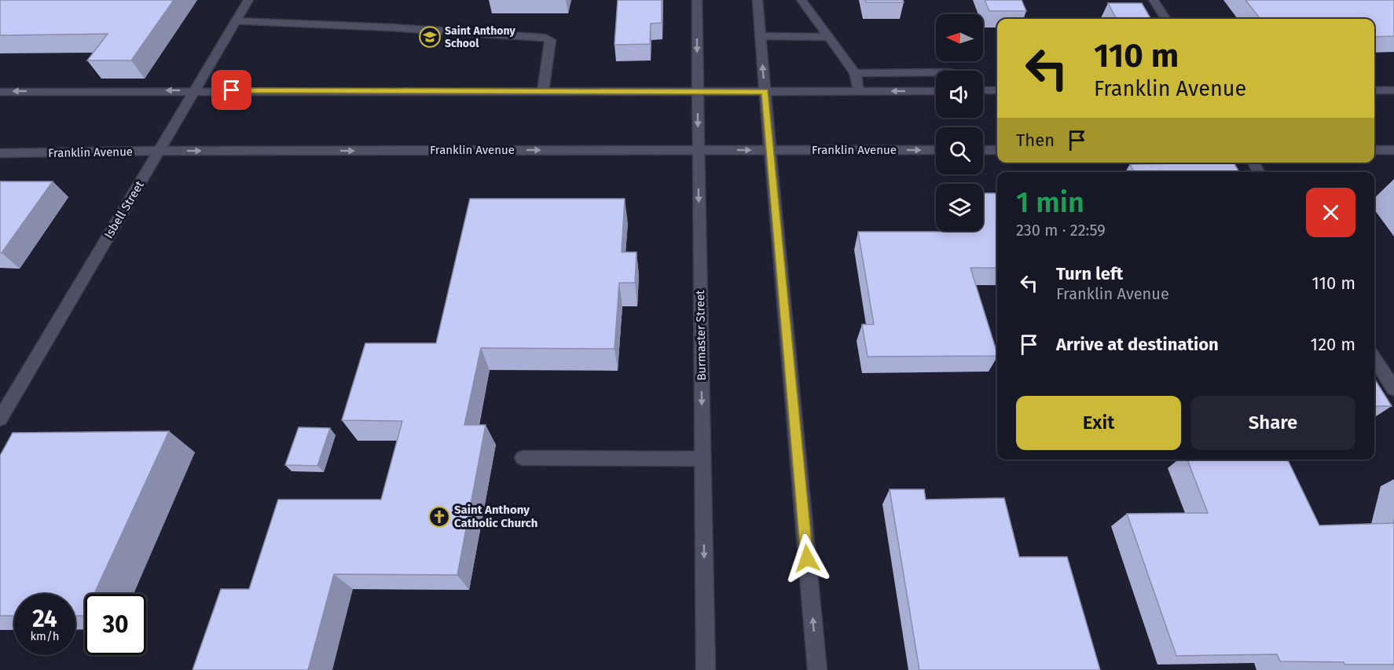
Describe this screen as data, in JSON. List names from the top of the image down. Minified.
{"streets":{"main road":["Franklin Avenue","Isbell Street","Burmaster Street"]},"crossings":[["Franklin Avenue","Isbell Street"],["Franklin Avenue","Burmaster Street"]],"places":{"school or university":["Saint Anthony School"],"church":["Saint Anthony Catholic Church"]},"north":"left","page":{"turn":["110 m","Franklin Avenue"],"then":"Then","heading":["1 min","230 m · 22:59"],"list":[{"name":"Turn left","note":"Franklin Avenue","value":"110 m"},{"name":"Arrive at destination","value":"120 m"}],"buttons":["Exit","Share"],"speed":"24 km/h","limit":"30"}}
